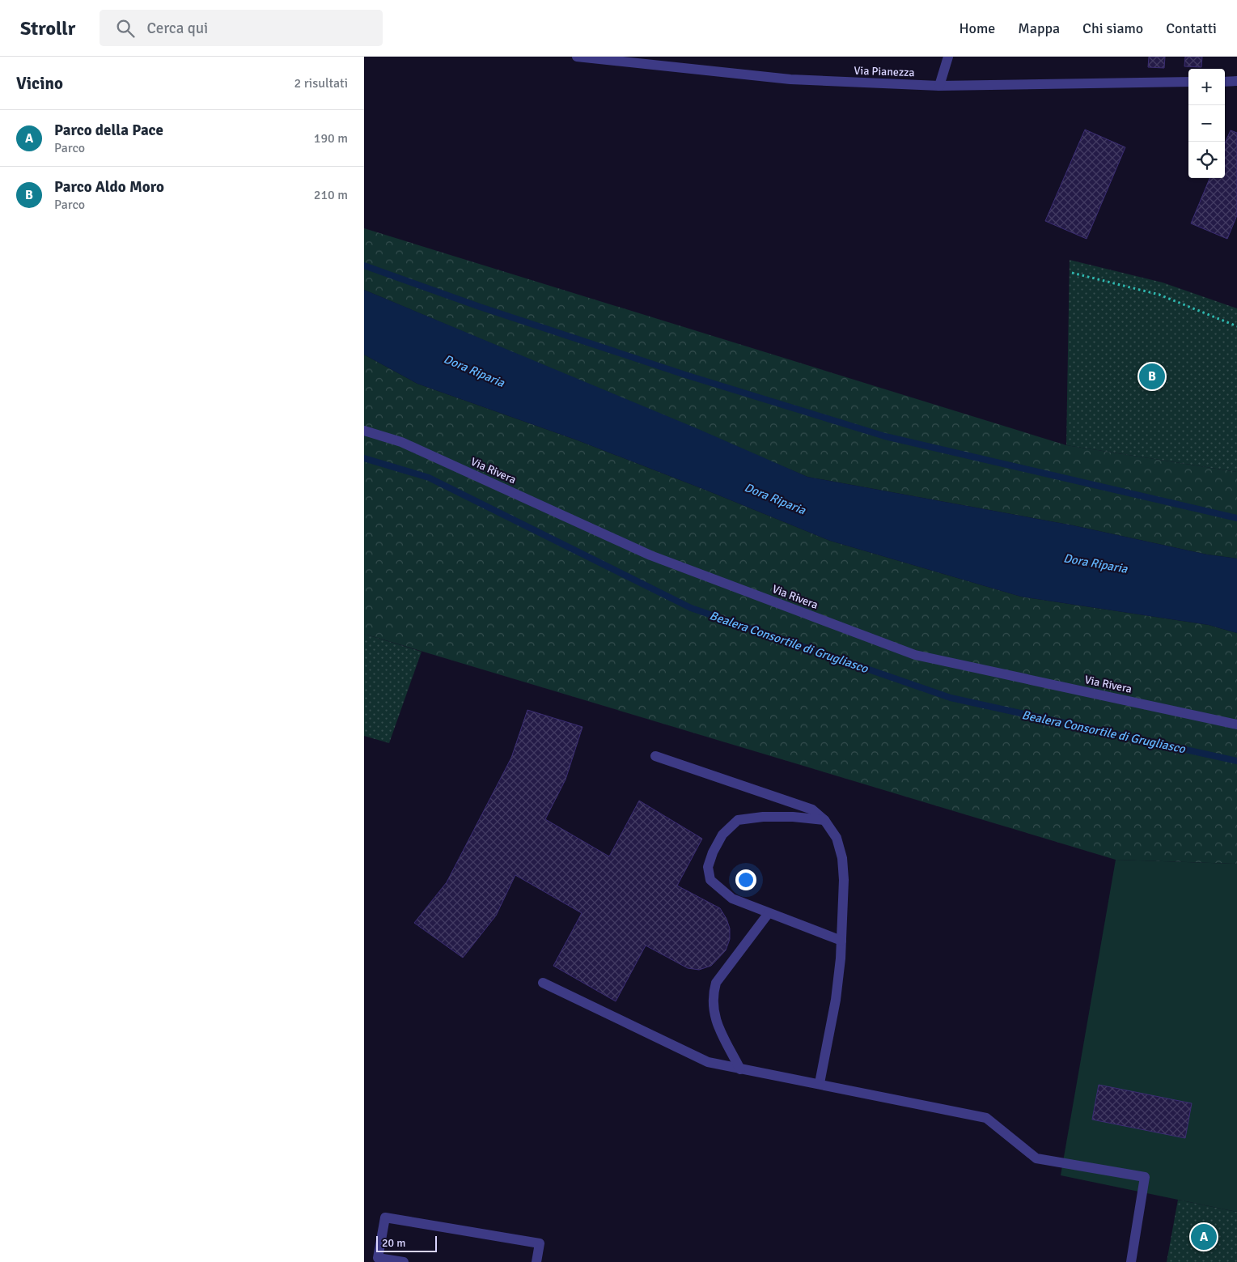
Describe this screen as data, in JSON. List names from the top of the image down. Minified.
{"streets":{"street":["Via Pianezza","Via Rivera"]},"water":["Dora Riparia","Bealera Consortile di Grugliasco"],"scale_bar":"20 m","page":{"header":"Strollr","search":"Cerca qui","nav":["Home","Mappa","Chi siamo","Contatti"],"heading":["Vicino","2 risultati"],"map_buttons":["+","−"],"list":[{"mark":"A","name":"Parco della Pace","note":"Parco","value":"190 m"},{"mark":"B","name":"Parco Aldo Moro","note":"Parco","value":"210 m"}],"pins":["B","A"],"scale":"20 m"}}
